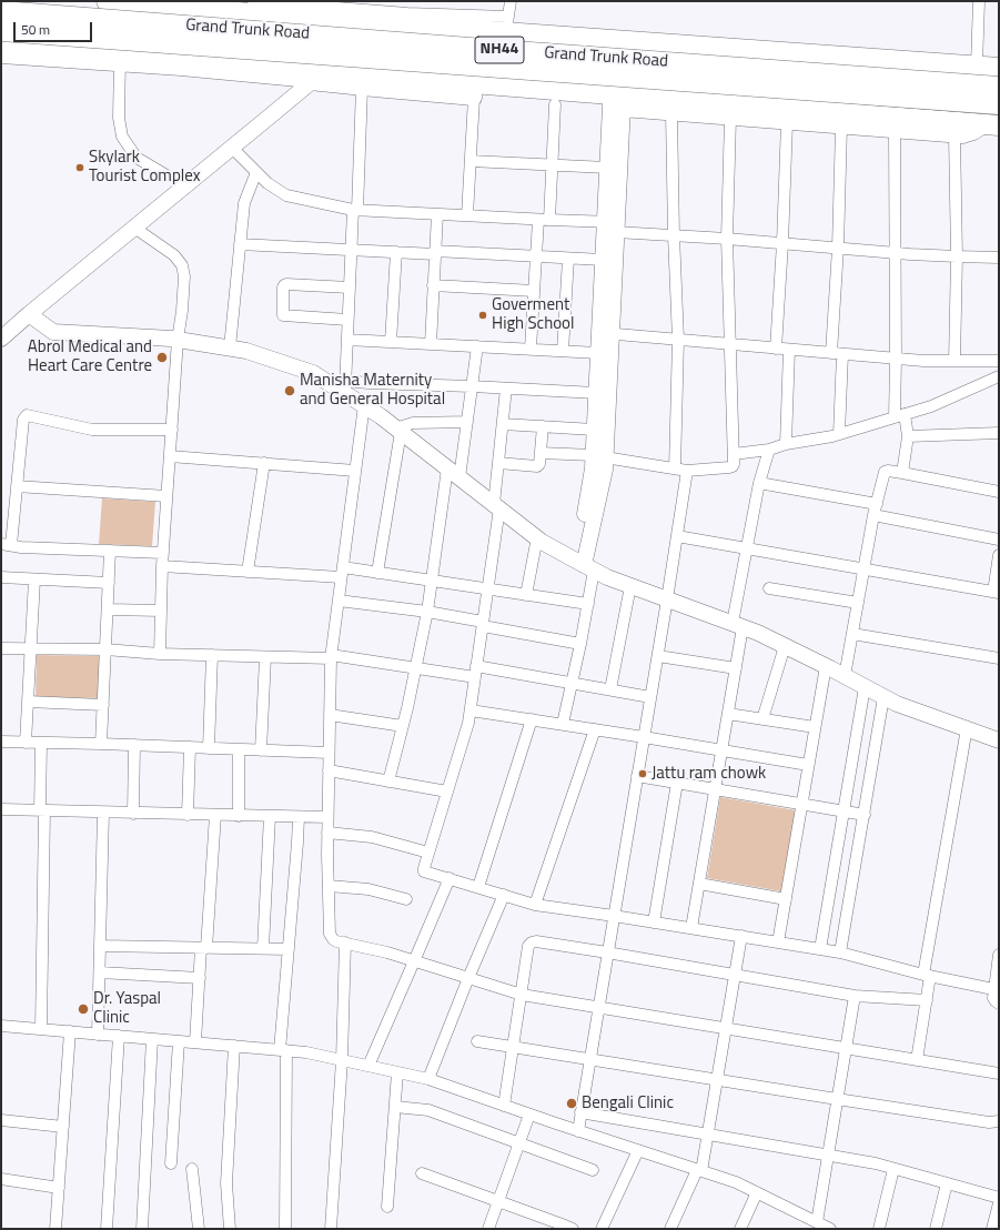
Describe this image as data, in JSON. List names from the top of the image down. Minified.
{"streets":{"highway":["Grand Trunk Road","NH44"]},"places":["Skylark Tourist Complex","Goverment High School","Abrol Medical and Heart Care Centre","Manisha Maternity and General Hospital","Jattu ram chowk","Dr. Yaspal Clinic","Bengali Clinic"],"scale_bar":"50 m"}
